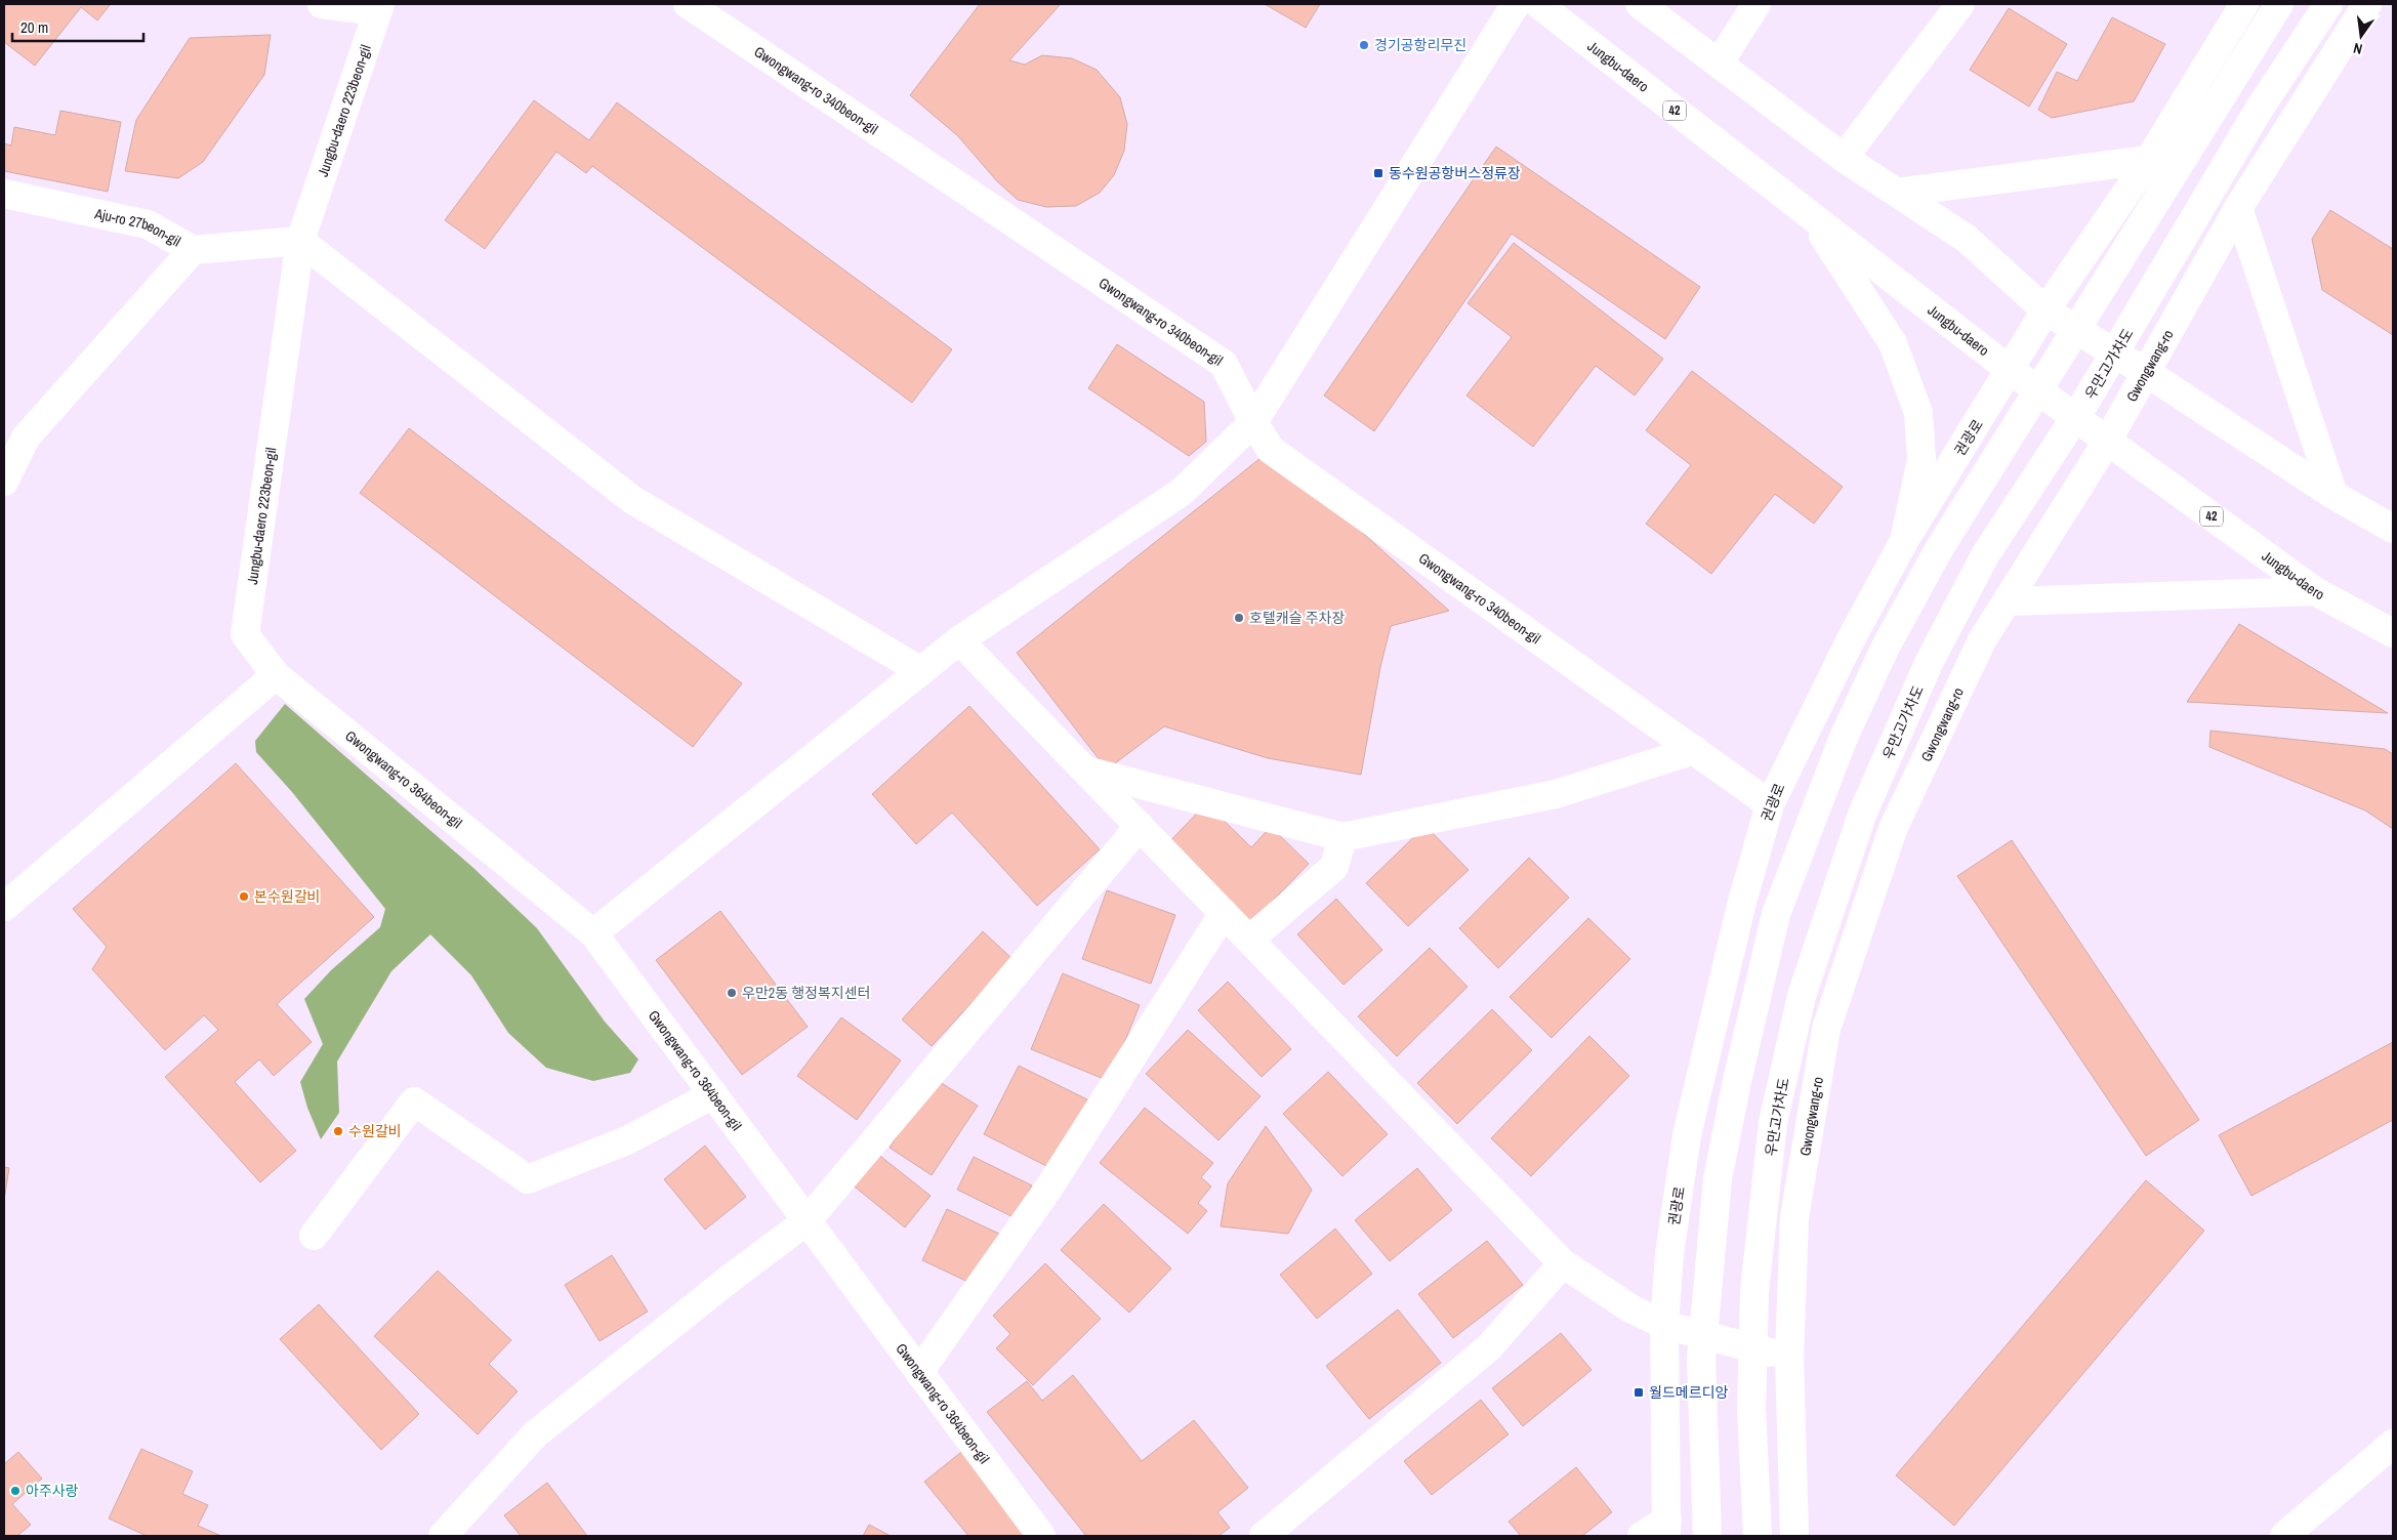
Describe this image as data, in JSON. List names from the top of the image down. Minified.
{"streets":{"street":["Jungbu-daero","Gwongwang-ro 340beon-gil","Jungbu-daero 223beon-gil","42","Aju-ro 27beon-gil","우만고가차도","Gwongwang-ro","권광로","Gwongwang-ro 364beon-gil"]},"crossings":[["Jungbu-daero","Gwongwang-ro"],["Jungbu-daero","권광로"],["Gwongwang-ro 340beon-gil","권광로"],["Jungbu-daero 223beon-gil","Aju-ro 27beon-gil"],["Jungbu-daero 223beon-gil","Gwongwang-ro 364beon-gil"]],"places":{"other":["경기공항리무진","호텔캐슬 주차장","본수원갈비","우만2동 행정복지센터","수원갈비","아주사랑"],"transit":["동수원공항버스정류장","월드메르디앙"]},"scale_bar":"20 m","north":"bottom"}
